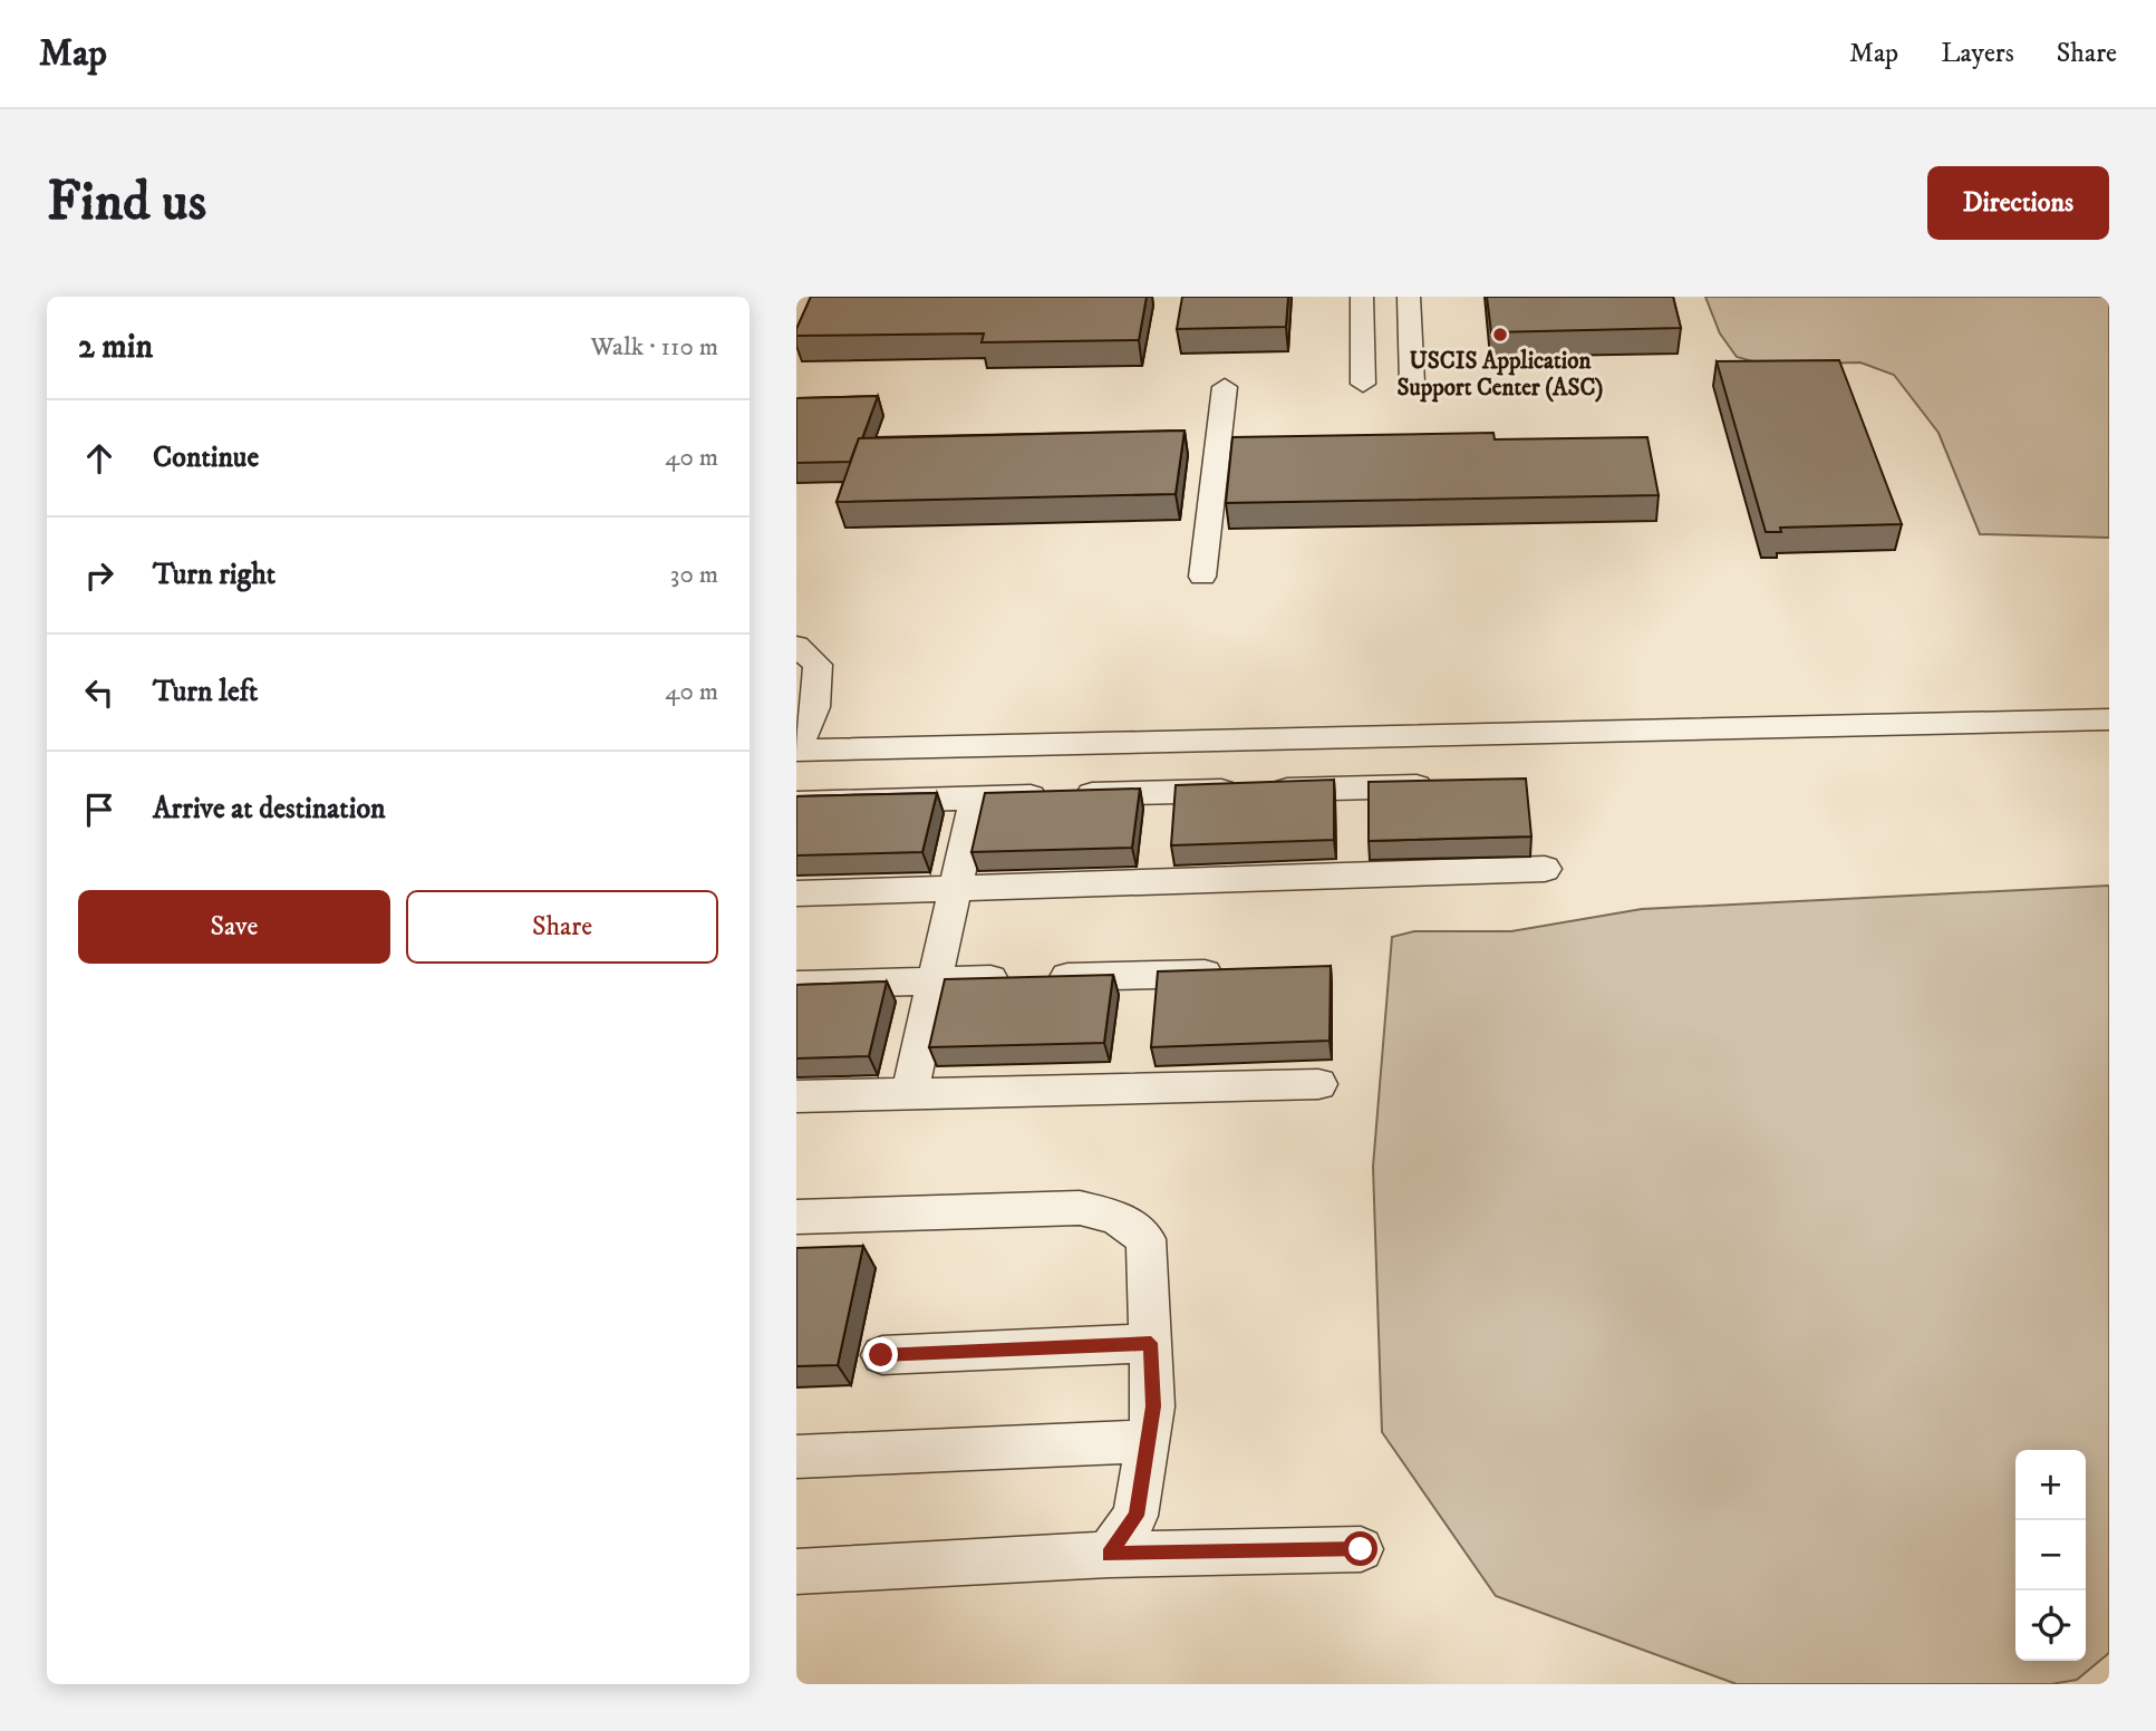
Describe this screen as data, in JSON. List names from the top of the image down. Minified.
{"places":["USCIS Application Support Center (ASC)"],"page":{"header":"Map","nav":["Map","Layers","Share"],"buttons":["Directions",["Save","Share"]],"title":"Find us","heading":["2 min","Walk · 110 m"],"list":[["Continue","40 m"],["Turn right","30 m"],["Turn left","40 m"],"Arrive at destination"],"map_buttons":["+","−"]}}
